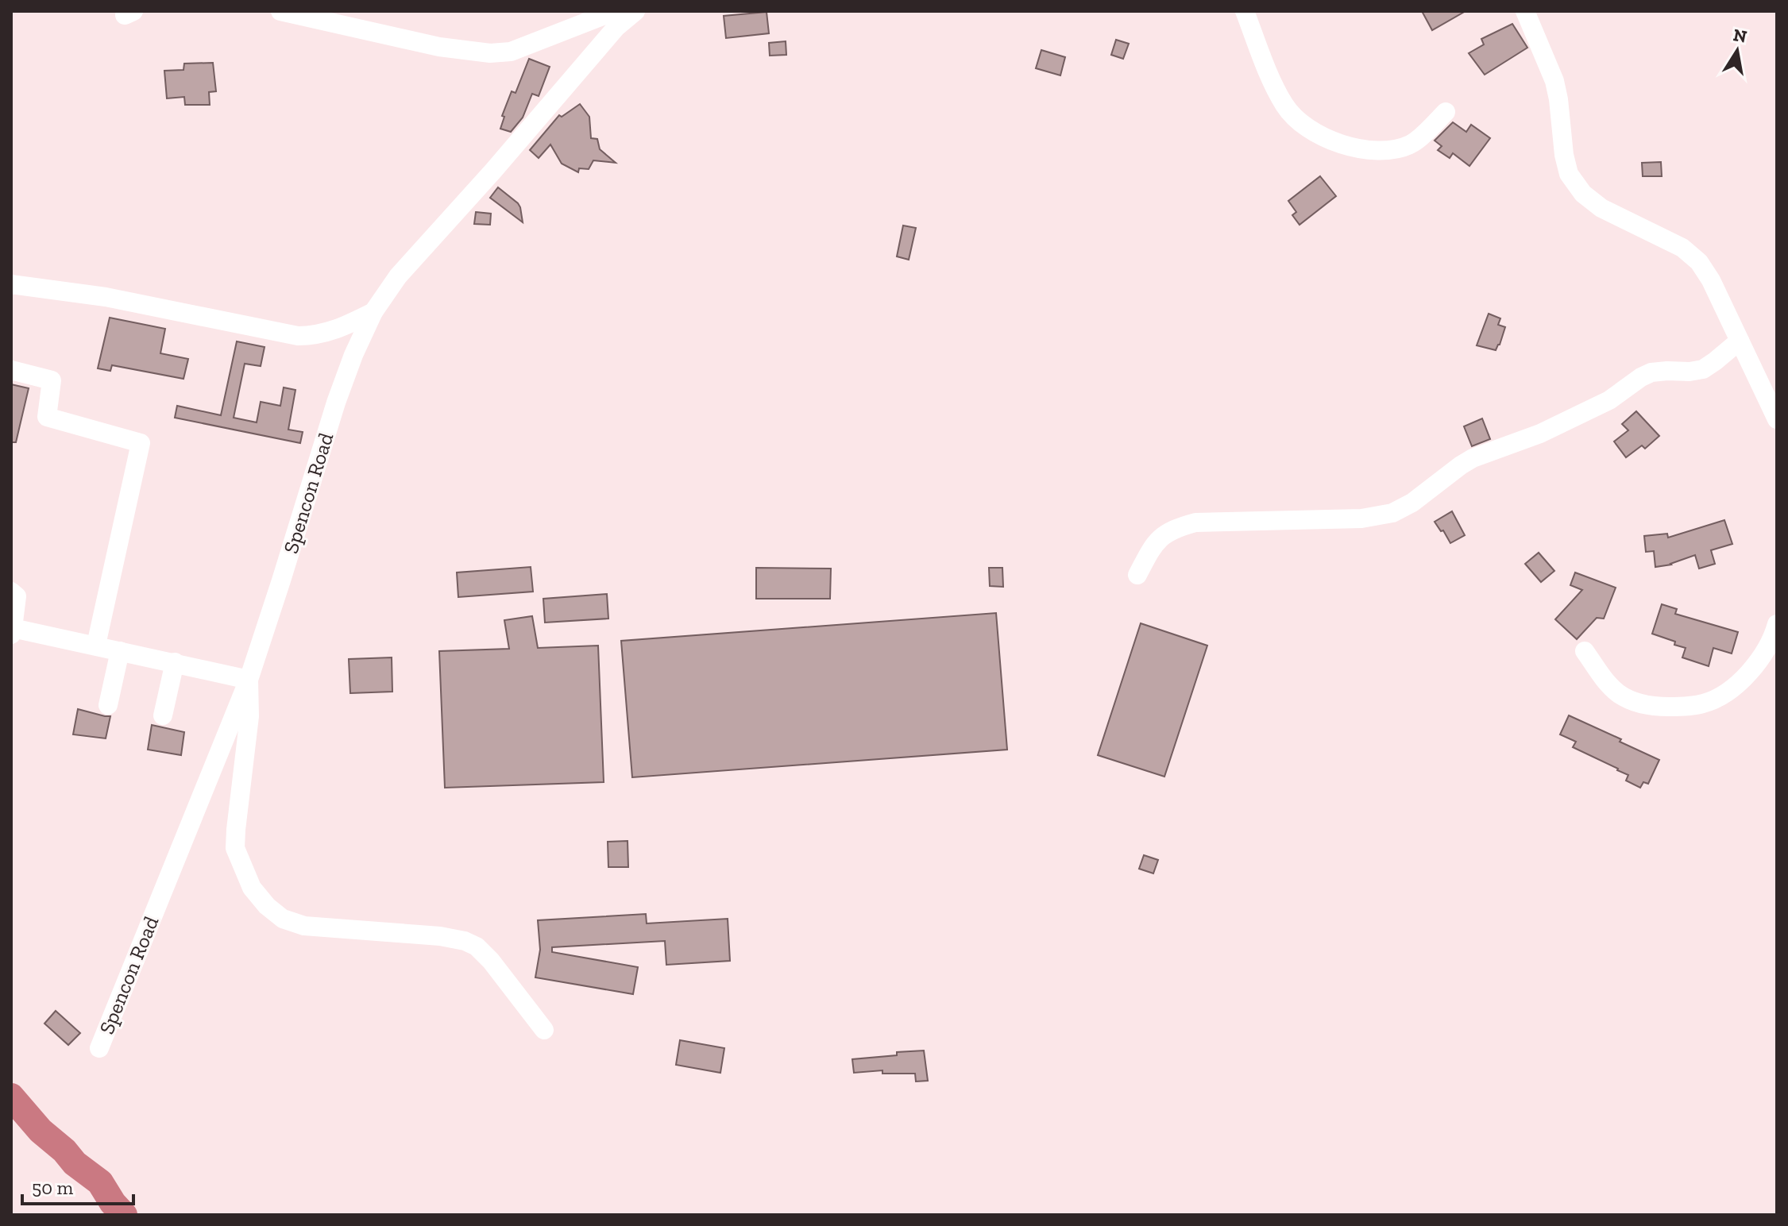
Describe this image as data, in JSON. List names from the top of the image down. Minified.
{"streets":{"street":["Spencon Road"]},"scale_bar":"50 m","north":"top"}
